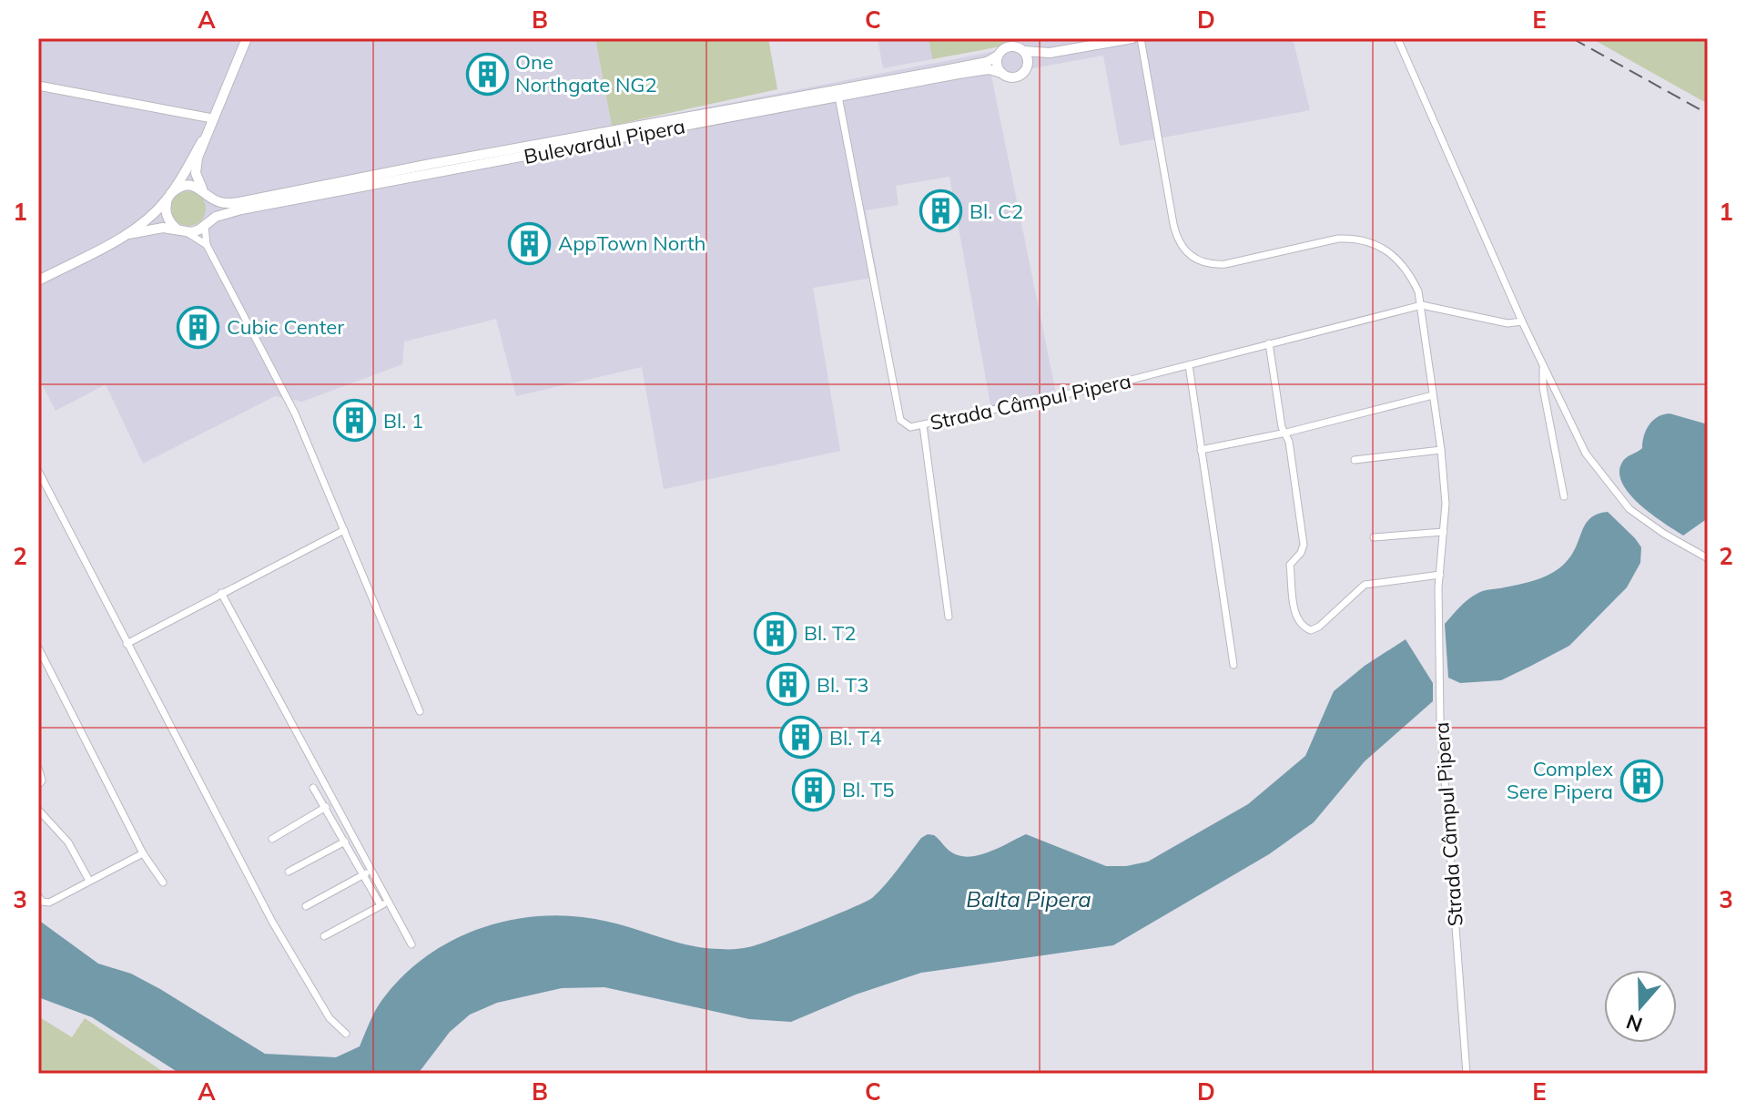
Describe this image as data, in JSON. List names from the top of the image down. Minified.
{"streets":{"main road":["Bulevardul Pipera"],"street":["Strada Câmpul Pipera"]},"crossings":[["Bulevardul Pipera","Strada Câmpul Pipera"]],"water":["Balta Pipera"],"places":{"building":["One Northgate NG2","Bl. C2","AppTown North","Cubic Center","Bl. 1","Bl. T2","Bl. T3","Bl. T4","Complex Sere Pipera","Bl. T5"]},"north":"bottom","grid":{"columns":["A","B","C","D","E"],"rows":["1","2","3"]}}
